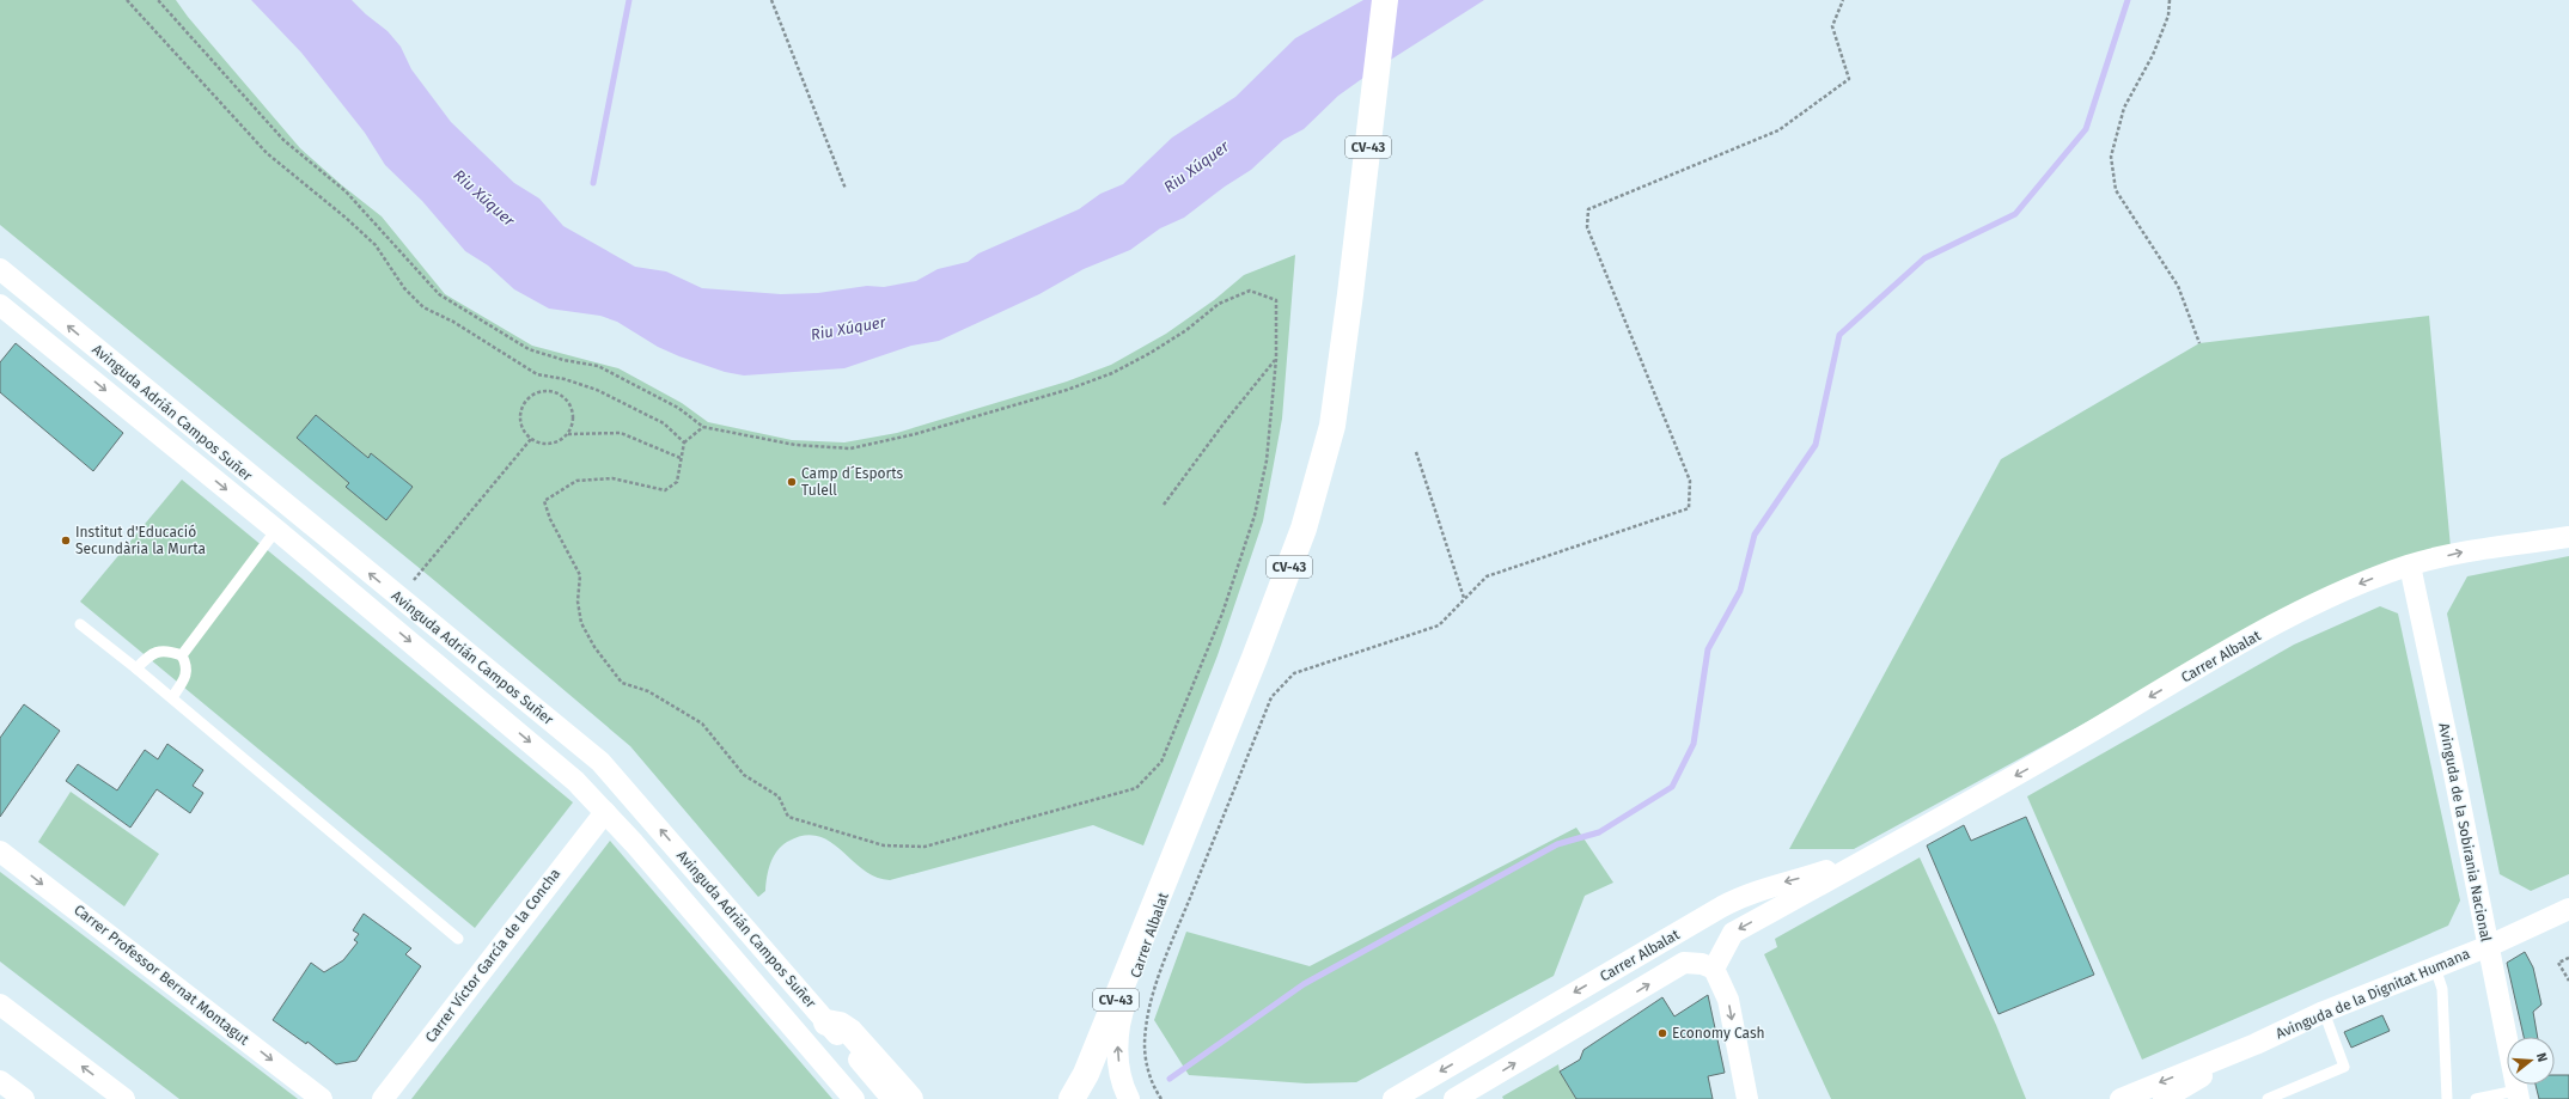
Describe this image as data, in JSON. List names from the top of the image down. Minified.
{"streets":{"main road":["CV-43"],"street":["Avinguda Adrián Campos Suñer","Carrer Albalat","Avinguda de la Sobirania Nacional","Carrer Víctor García de la Concha","Carrer Professor Bernat Montagut","Avinguda de la Dignitat Humana"]},"crossings":[["CV-43","Carrer Albalat"],["Avinguda Adrián Campos Suñer","Carrer Víctor García de la Concha"],["Carrer Albalat","Avinguda de la Sobirania Nacional"],["Avinguda de la Sobirania Nacional","Avinguda de la Dignitat Humana"]],"water":["Riu Xúquer"],"places":["Camp d´Esports Tulell","Institut d'Educació Secundària la Murta","Economy Cash"],"north":"right"}
